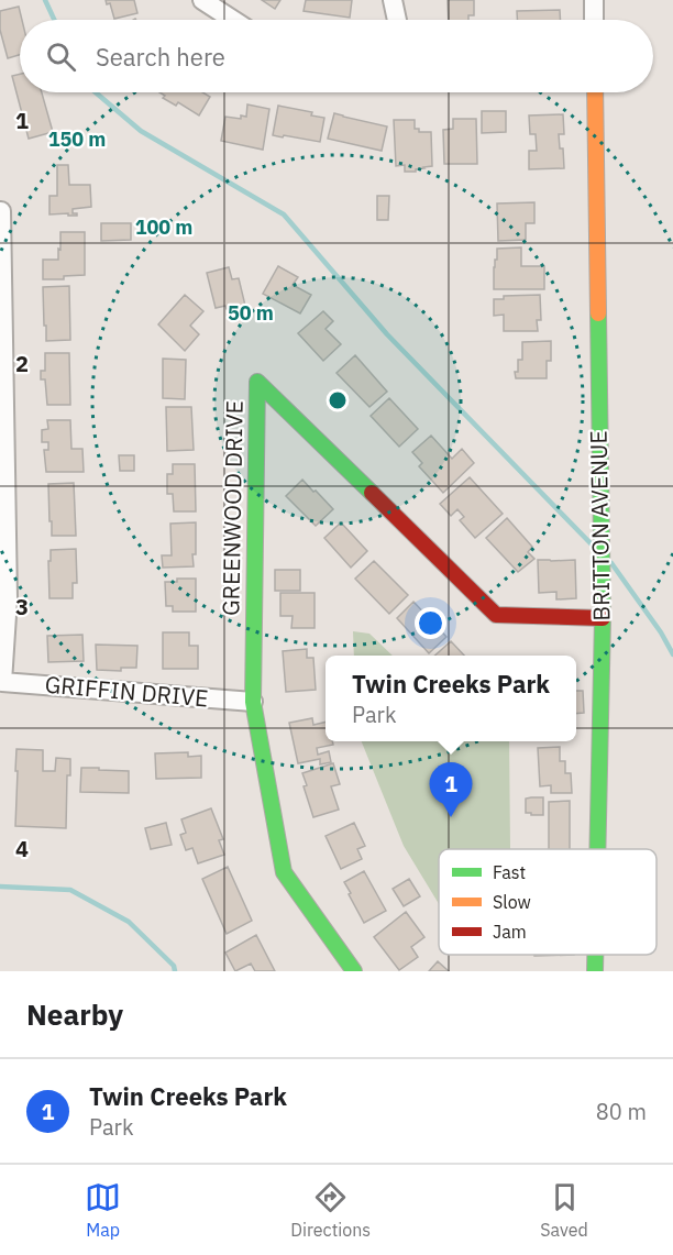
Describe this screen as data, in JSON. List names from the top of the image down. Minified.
{"streets":{"street":["GREENWOOD DRIVE","BRITTON AVENUE","GRIFFIN DRIVE"]},"crossings":[["GREENWOOD DRIVE","BRITTON AVENUE"],["GREENWOOD DRIVE","GRIFFIN DRIVE"]],"legend":["Fast","Slow","Jam"],"page":{"search":"Search here","popup":["Twin Creeks Park","Park"],"pins":"1","heading":"Nearby","list":[{"mark":"1","name":"Twin Creeks Park","note":"Park","value":"80 m"}],"nav":["Map","Directions","Saved"]},"grid":{"rows":["1","2","3","4"]},"rings":["150 m","100 m","50 m"]}
